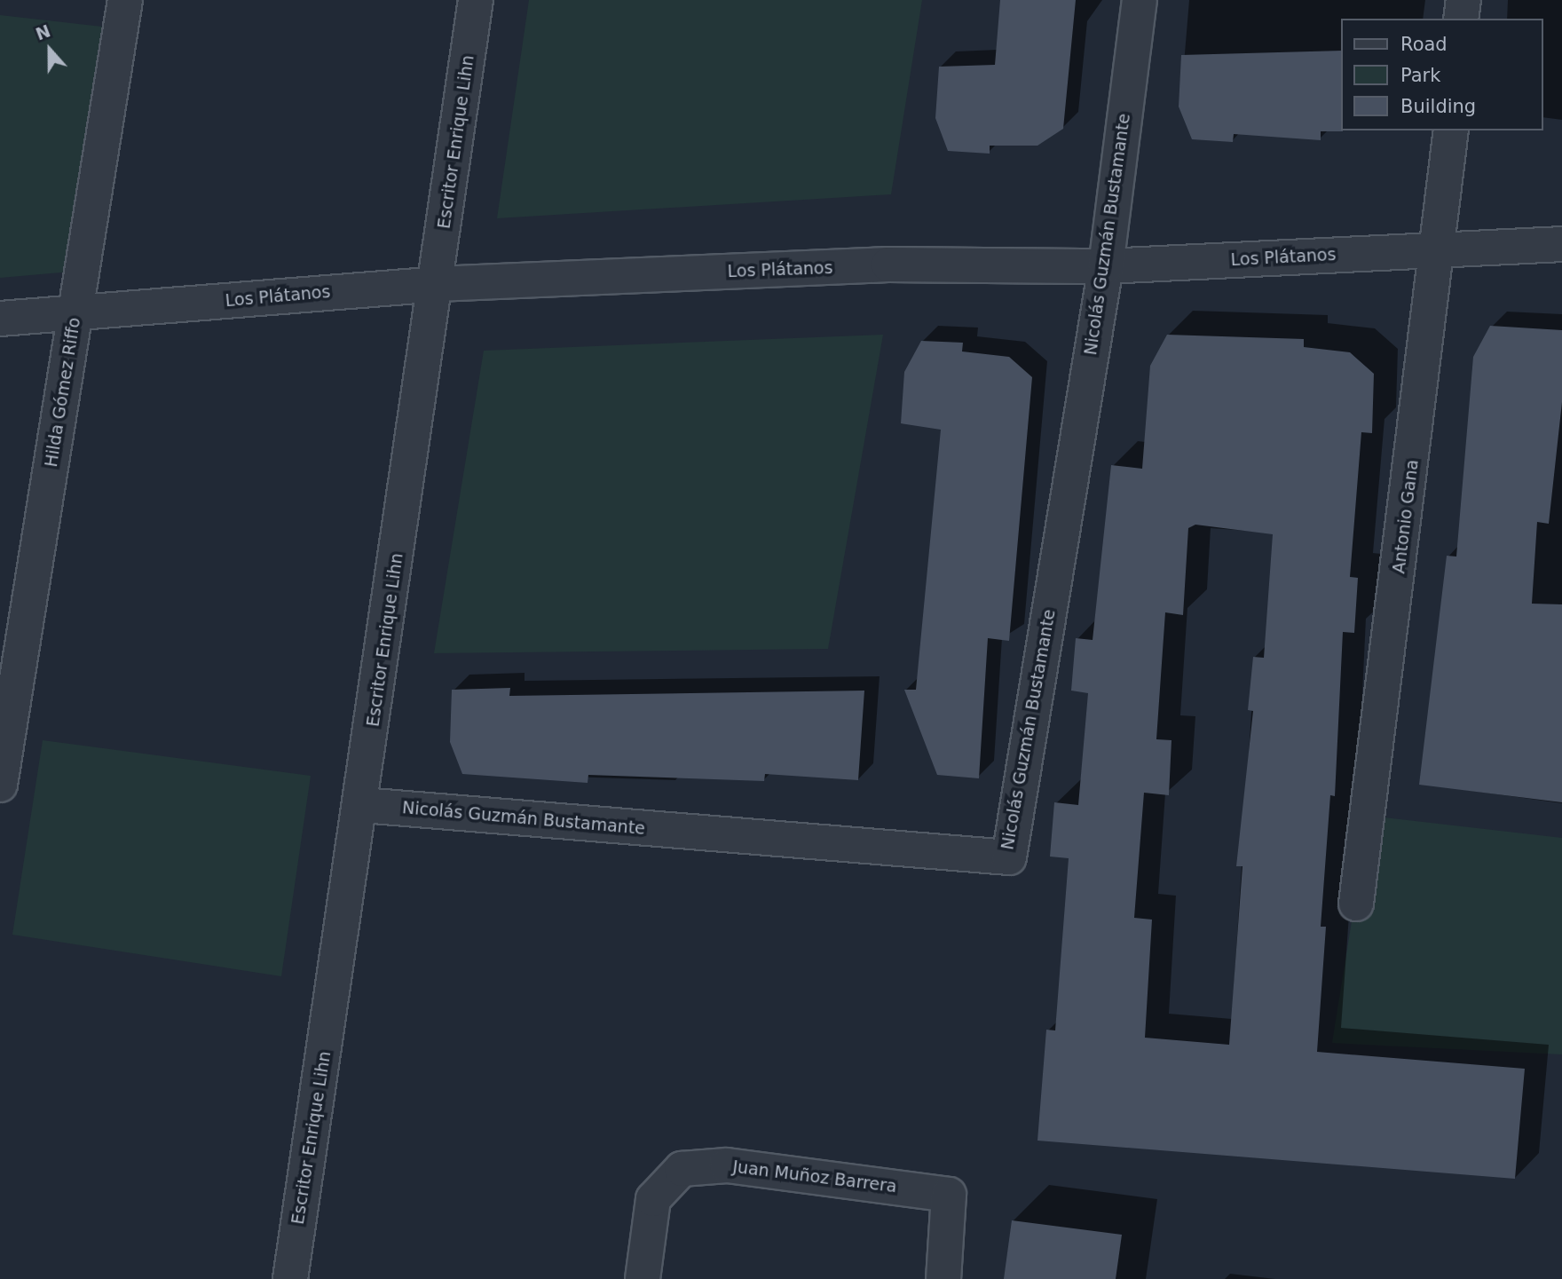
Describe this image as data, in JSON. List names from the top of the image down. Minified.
{"streets":{"street":["Escritor Enrique Lihn","Nicolás Guzmán Bustamante","Los Plátanos","Hilda Gómez Riffo","Antonio Gana","Juan Muñoz Barrera"]},"crossings":[["Escritor Enrique Lihn","Nicolás Guzmán Bustamante"],["Escritor Enrique Lihn","Los Plátanos"],["Nicolás Guzmán Bustamante","Los Plátanos"],["Los Plátanos","Hilda Gómez Riffo"],["Los Plátanos","Antonio Gana"]],"legend":["Road","Park","Building"],"north":"top"}
